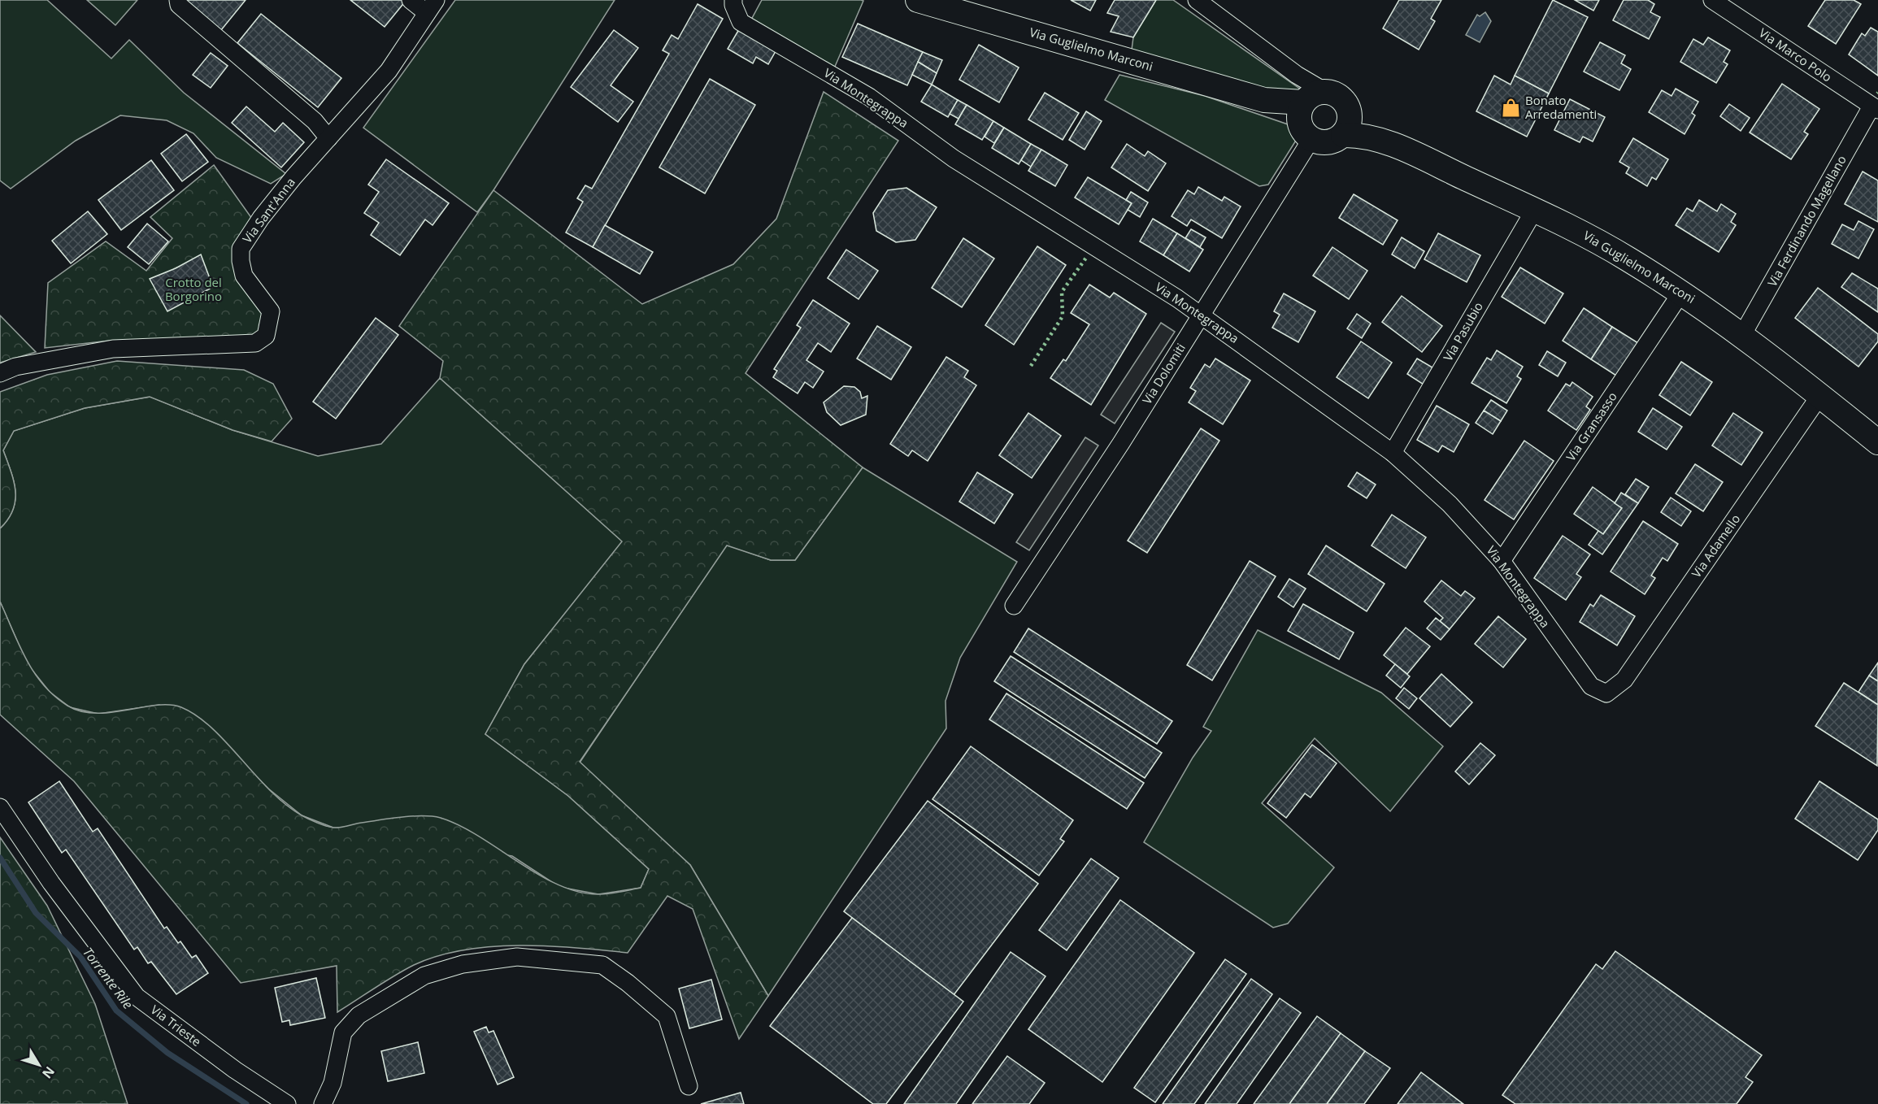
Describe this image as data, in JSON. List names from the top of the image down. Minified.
{"streets":{"street":["Via Guglielmo Marconi","Via Marco Polo","Via Montegrappa","Via Sant'Anna","Via Ferdinando Magellano","Via Pasubio","Via Dolomiti","Via Gransasso","Via Adamello","Via Trieste"]},"crossings":[["Via Guglielmo Marconi","Via Ferdinando Magellano"],["Via Guglielmo Marconi","Via Pasubio"],["Via Guglielmo Marconi","Via Dolomiti"],["Via Guglielmo Marconi","Via Gransasso"],["Via Guglielmo Marconi","Via Adamello"],["Via Marco Polo","Via Ferdinando Magellano"],["Via Montegrappa","Via Pasubio"],["Via Montegrappa","Via Dolomiti"],["Via Montegrappa","Via Gransasso"],["Via Montegrappa","Via Adamello"]],"water":["Torrente Rile"],"parks":["Crotto del Borgorino"],"places":{"shop":["Bonato Arredamenti"]},"north":"bottom right"}
